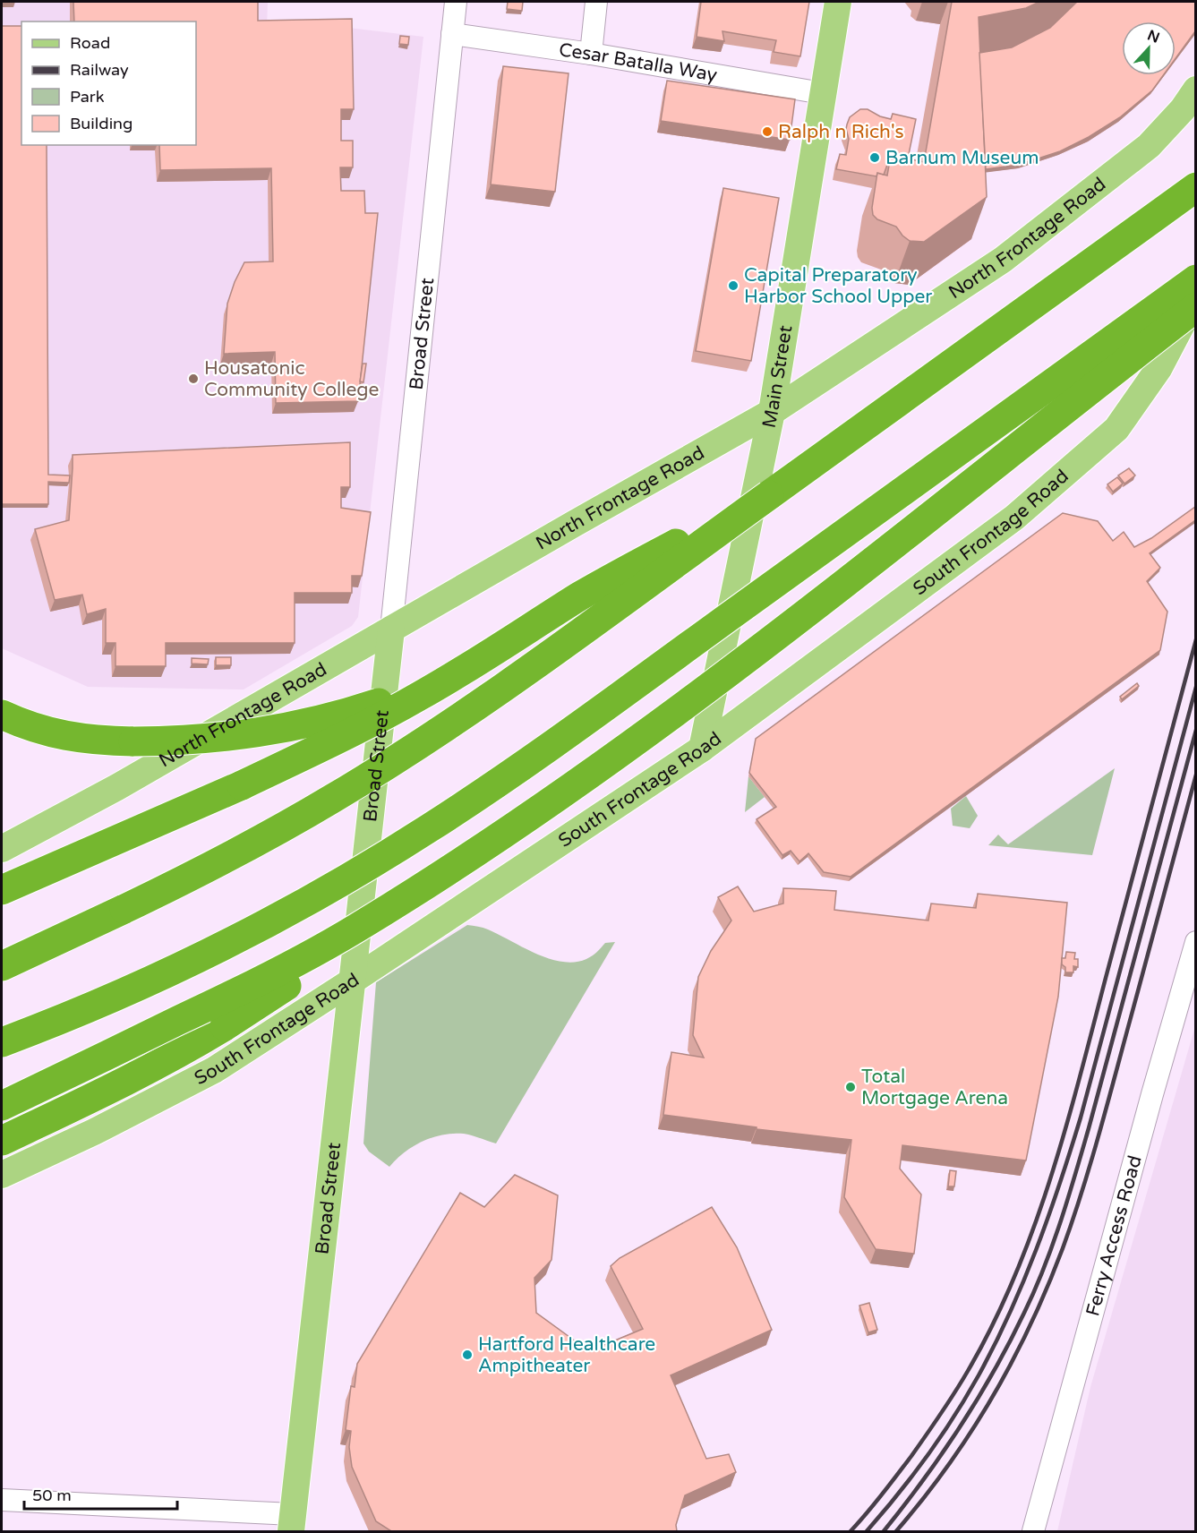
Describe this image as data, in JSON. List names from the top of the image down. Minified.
{"streets":{"main road":["North Frontage Road","Broad Street","Main Street","South Frontage Road"],"street":["Cesar Batalla Way","Ferry Access Road"]},"crossings":[["Cesar Batalla Way","Broad Street"],["Cesar Batalla Way","Main Street"],["North Frontage Road","Broad Street"],["North Frontage Road","Main Street"],["Broad Street","South Frontage Road"],["Main Street","South Frontage Road"]],"places":["Ralph n Rich's","Barnum Museum","Capital Preparatory Harbor School Upper","Housatonic Community College","Total Mortgage Arena","Hartford Healthcare Ampitheater"],"legend":["Road","Railway","Park","Building"],"scale_bar":"50 m","north":"top"}
